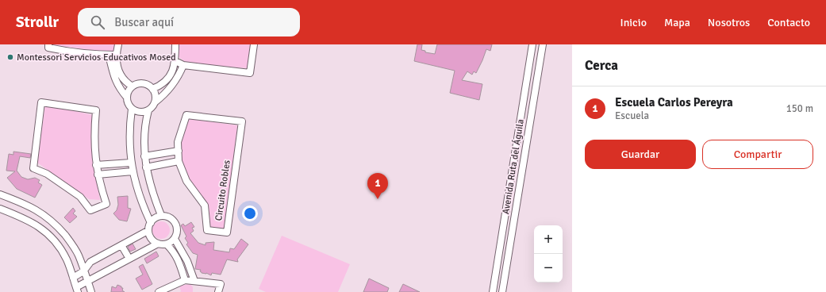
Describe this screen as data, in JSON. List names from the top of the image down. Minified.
{"streets":{"street":["Avenida Ruta del Águila","Circuito Robles"]},"places":["Montessori Servicios Educativos Mosed"],"page":{"header":"Strollr","search":"Buscar aquí","nav":["Inicio","Mapa","Nosotros","Contacto"],"heading":"Cerca","list":[{"mark":"1","name":"Escuela Carlos Pereyra","note":"Escuela","value":"150 m"}],"buttons":["Guardar","Compartir"],"pins":"1","map_buttons":["+","−"]}}
